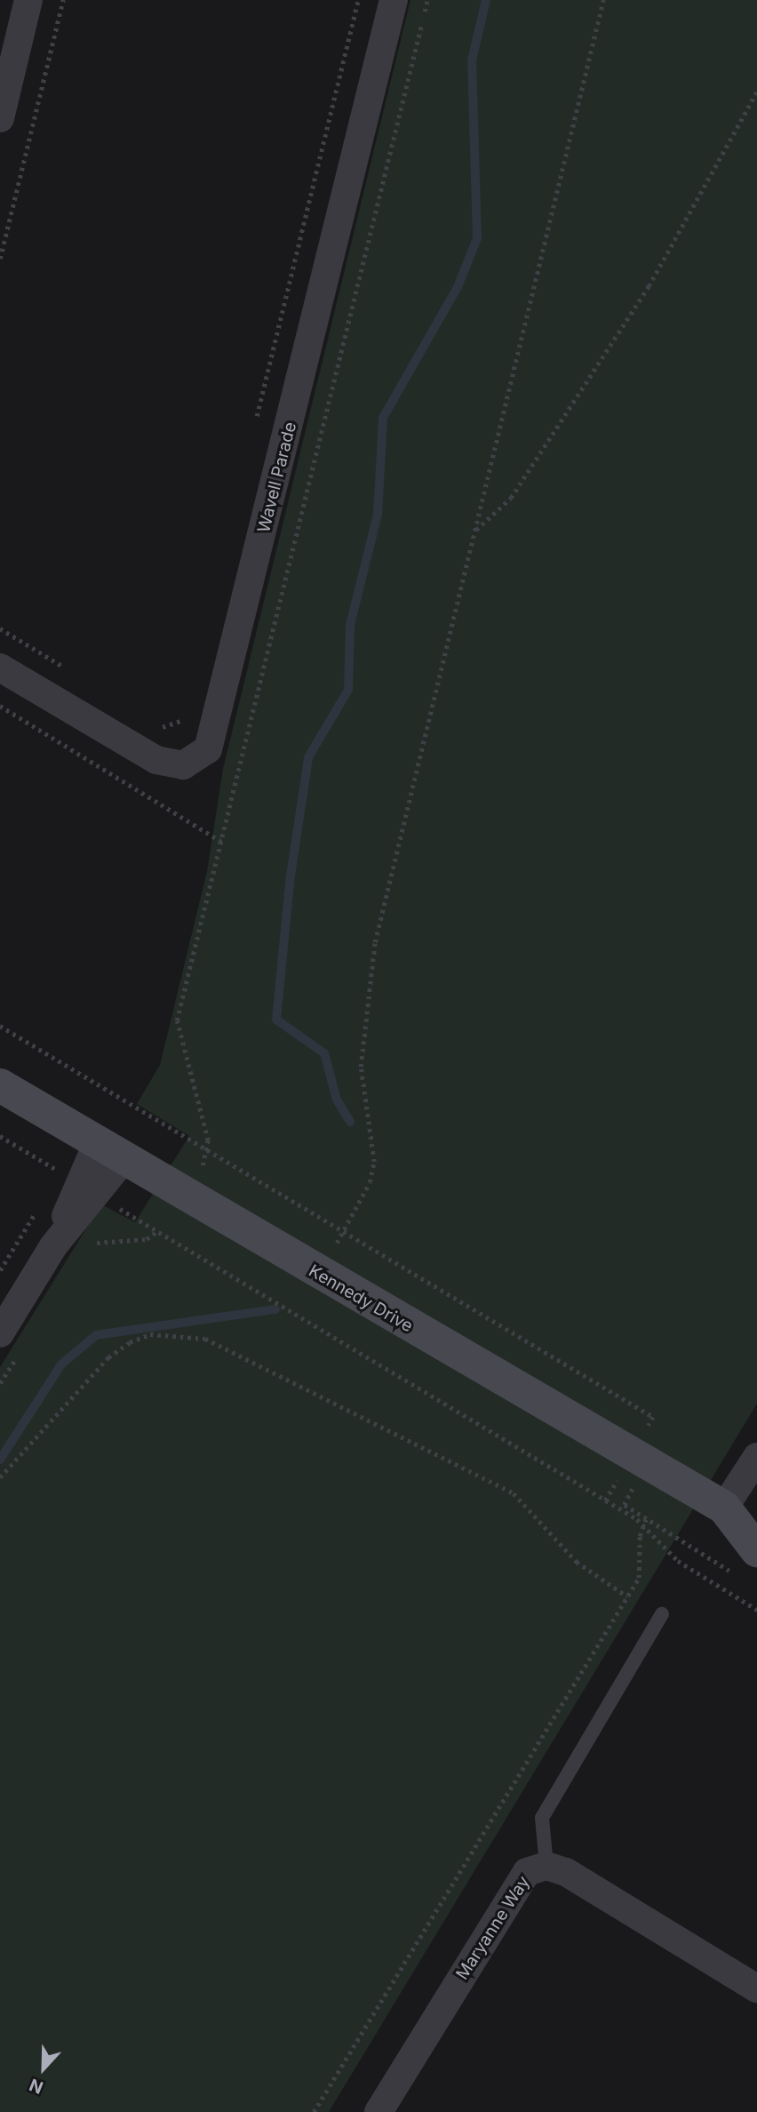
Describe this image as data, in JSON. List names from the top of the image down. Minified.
{"streets":{"street":["Wavell Parade","Kennedy Drive","Maryanne Way"]},"north":"bottom"}
